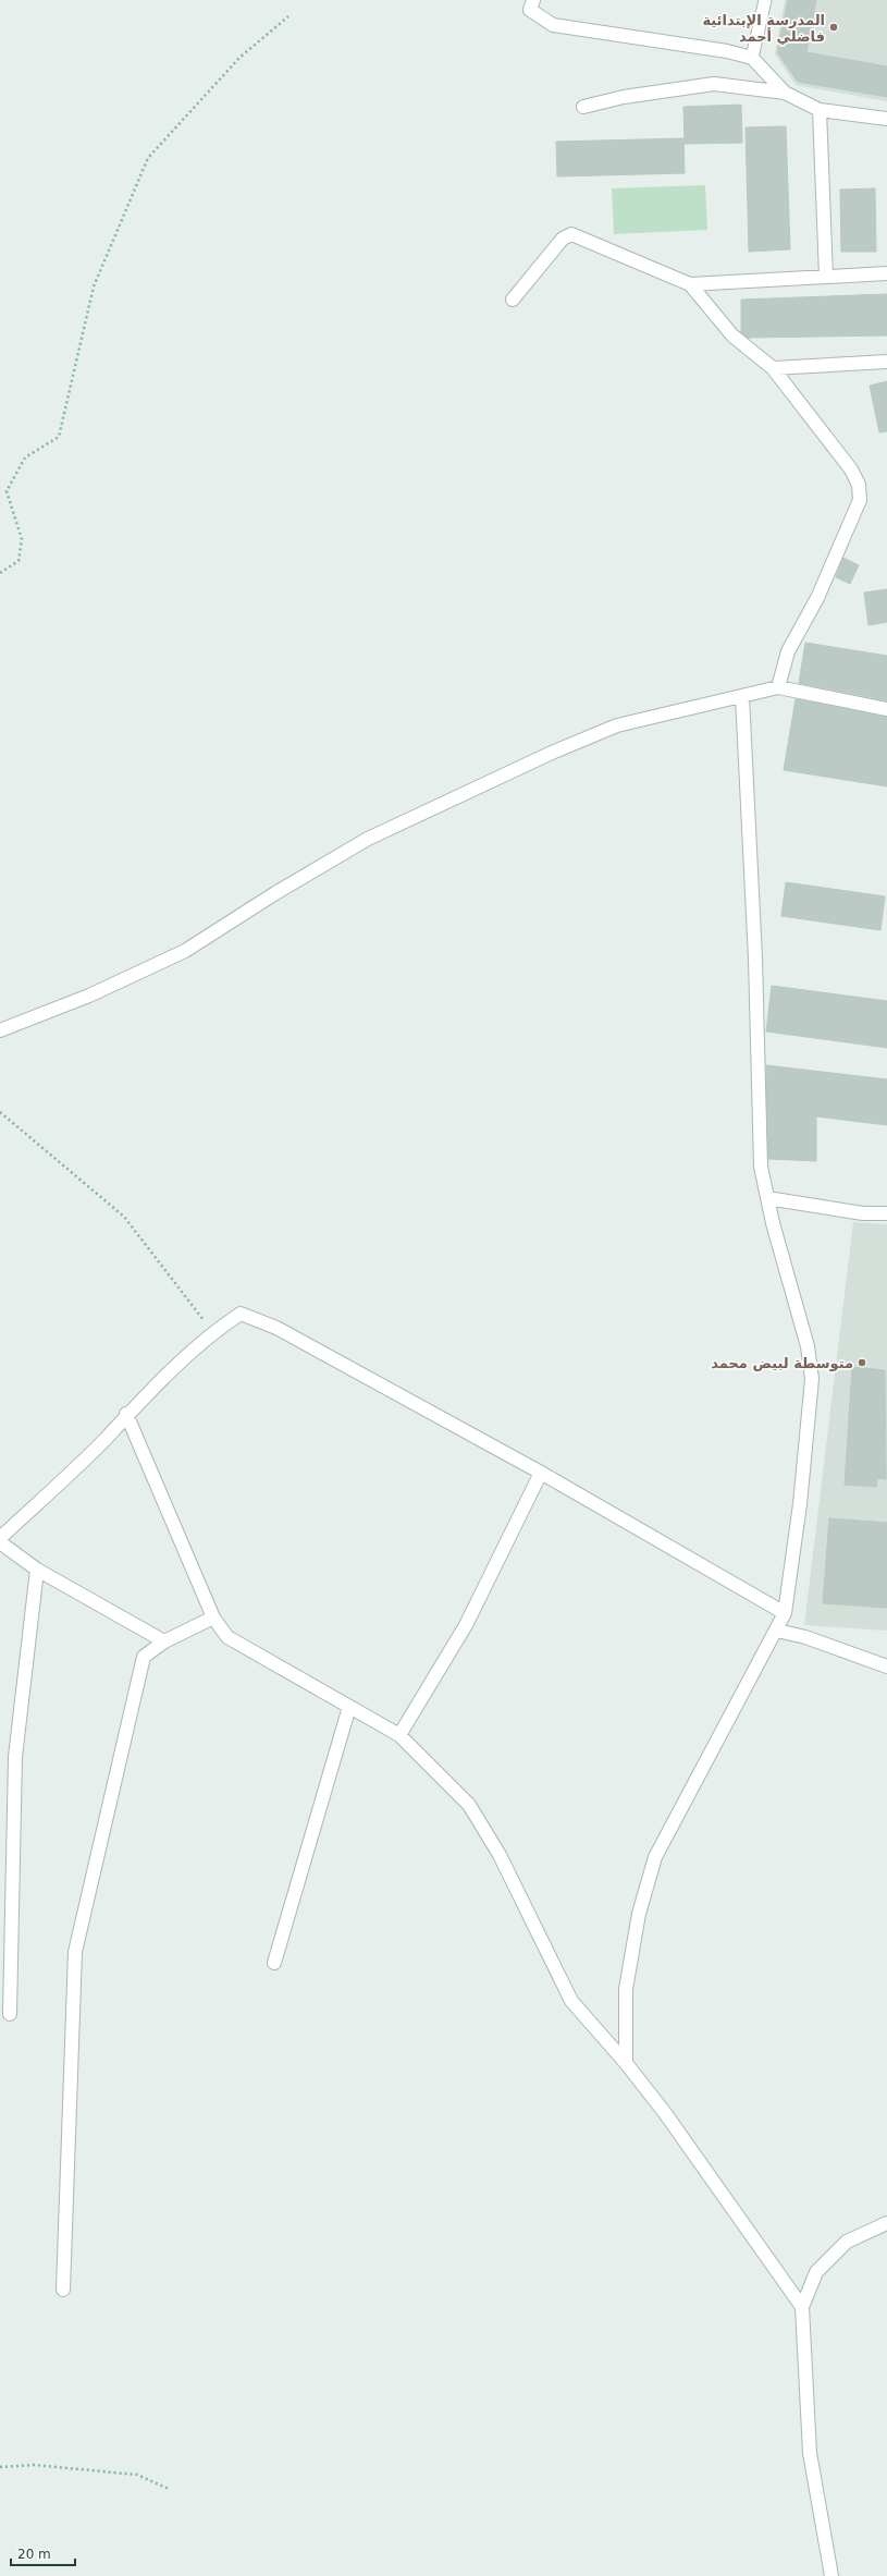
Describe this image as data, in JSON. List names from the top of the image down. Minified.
{"places":["المدرسة الإبتدائية فاضلي أحمد","متوسطة لبيض محمد"],"scale_bar":"20 m"}
